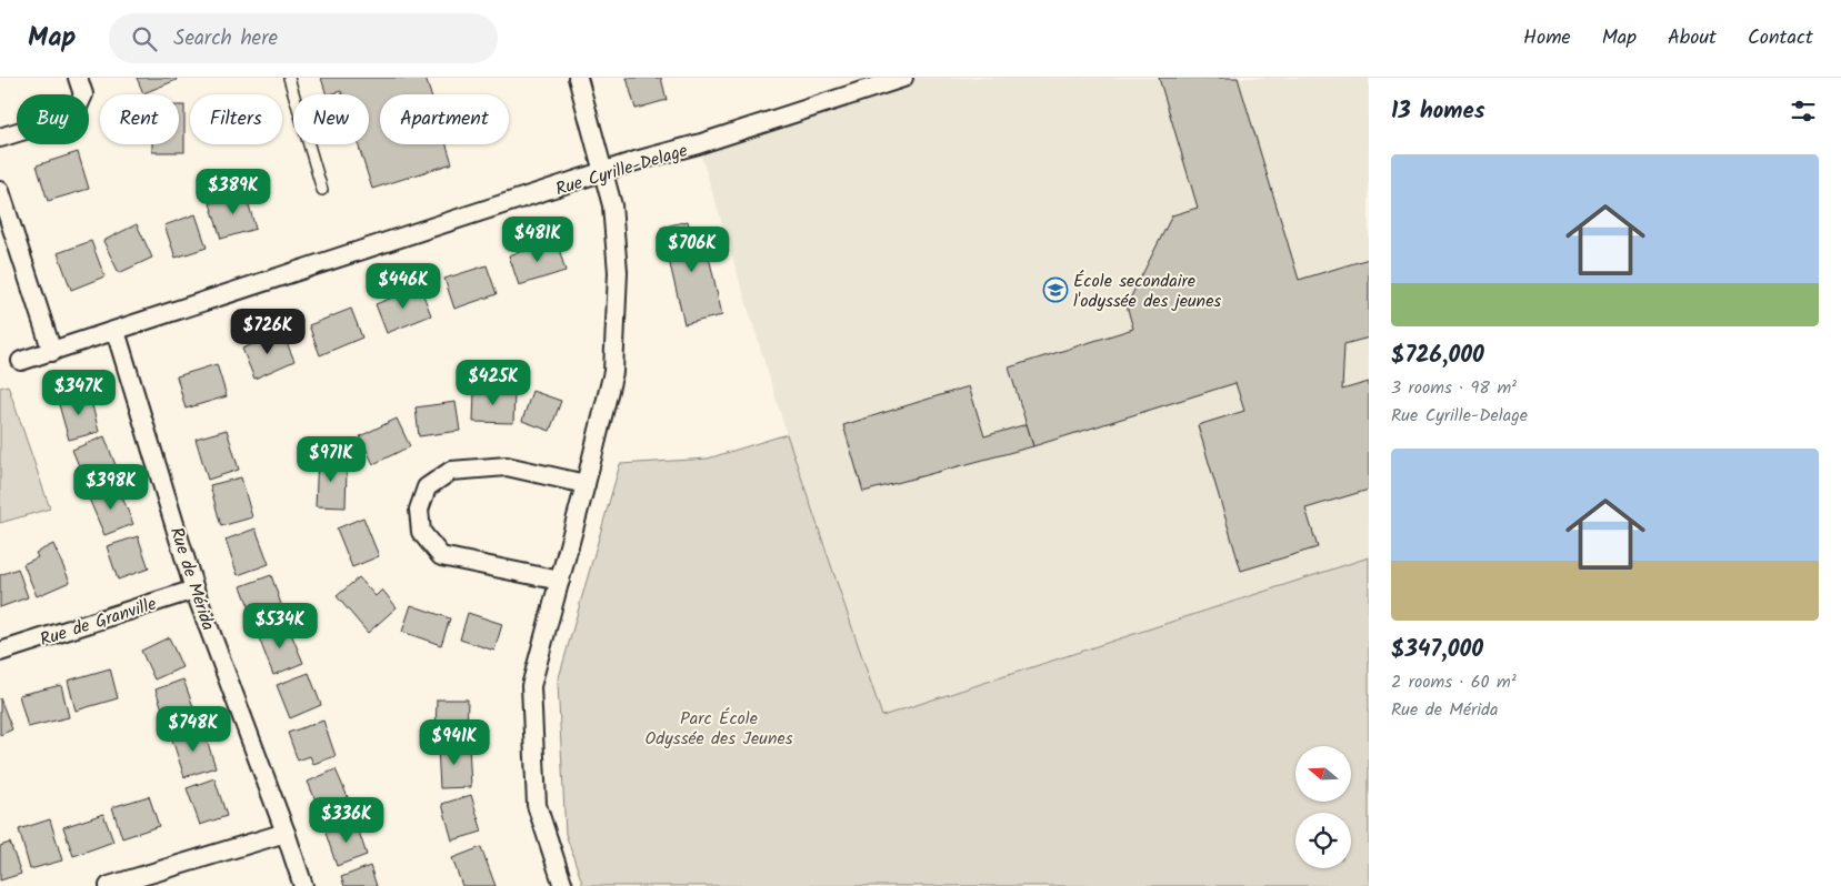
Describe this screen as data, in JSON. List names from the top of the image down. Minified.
{"streets":{"street":["Rue Cyrille-Delage","Rue de Mérida","Rue de Granville"]},"crossings":[["Rue Cyrille-Delage","Rue de Mérida"],["Rue de Mérida","Rue de Granville"]],"parks":["Parc École Odyssée des Jeunes"],"places":{"school or university":["École secondaire l'odyssée des jeunes"]},"north":"left","page":{"header":"Map","search":"Search here","nav":["Home","Map","About","Contact"],"heading":"13 homes","chip":["Buy","Rent","Filters","New","Apartment"],"list":[{"name":"$726,000","note":"3 rooms · 98 m² · Rue Cyrille-Delage"},{"name":"$347,000","note":"2 rooms · 60 m² · Rue de Mérida"}],"price":["$389K","$481K","$706K","$446K","$726K","$425K","$347K","$971K","$398K","$534K","$748K","$941K","$336K"]}}
